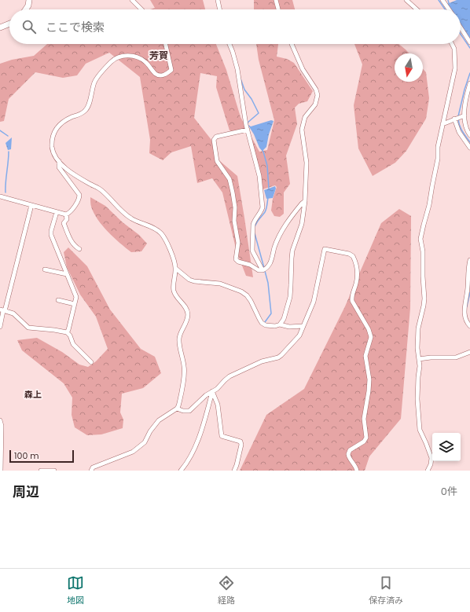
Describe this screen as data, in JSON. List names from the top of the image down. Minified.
{"districts":["芳賀","森上"],"scale_bar":"100 m","north":"bottom","page":{"search":"ここで検索","scale":"100 m","heading":["周辺","0件"],"nav":["地図","経路","保存済み"]}}
